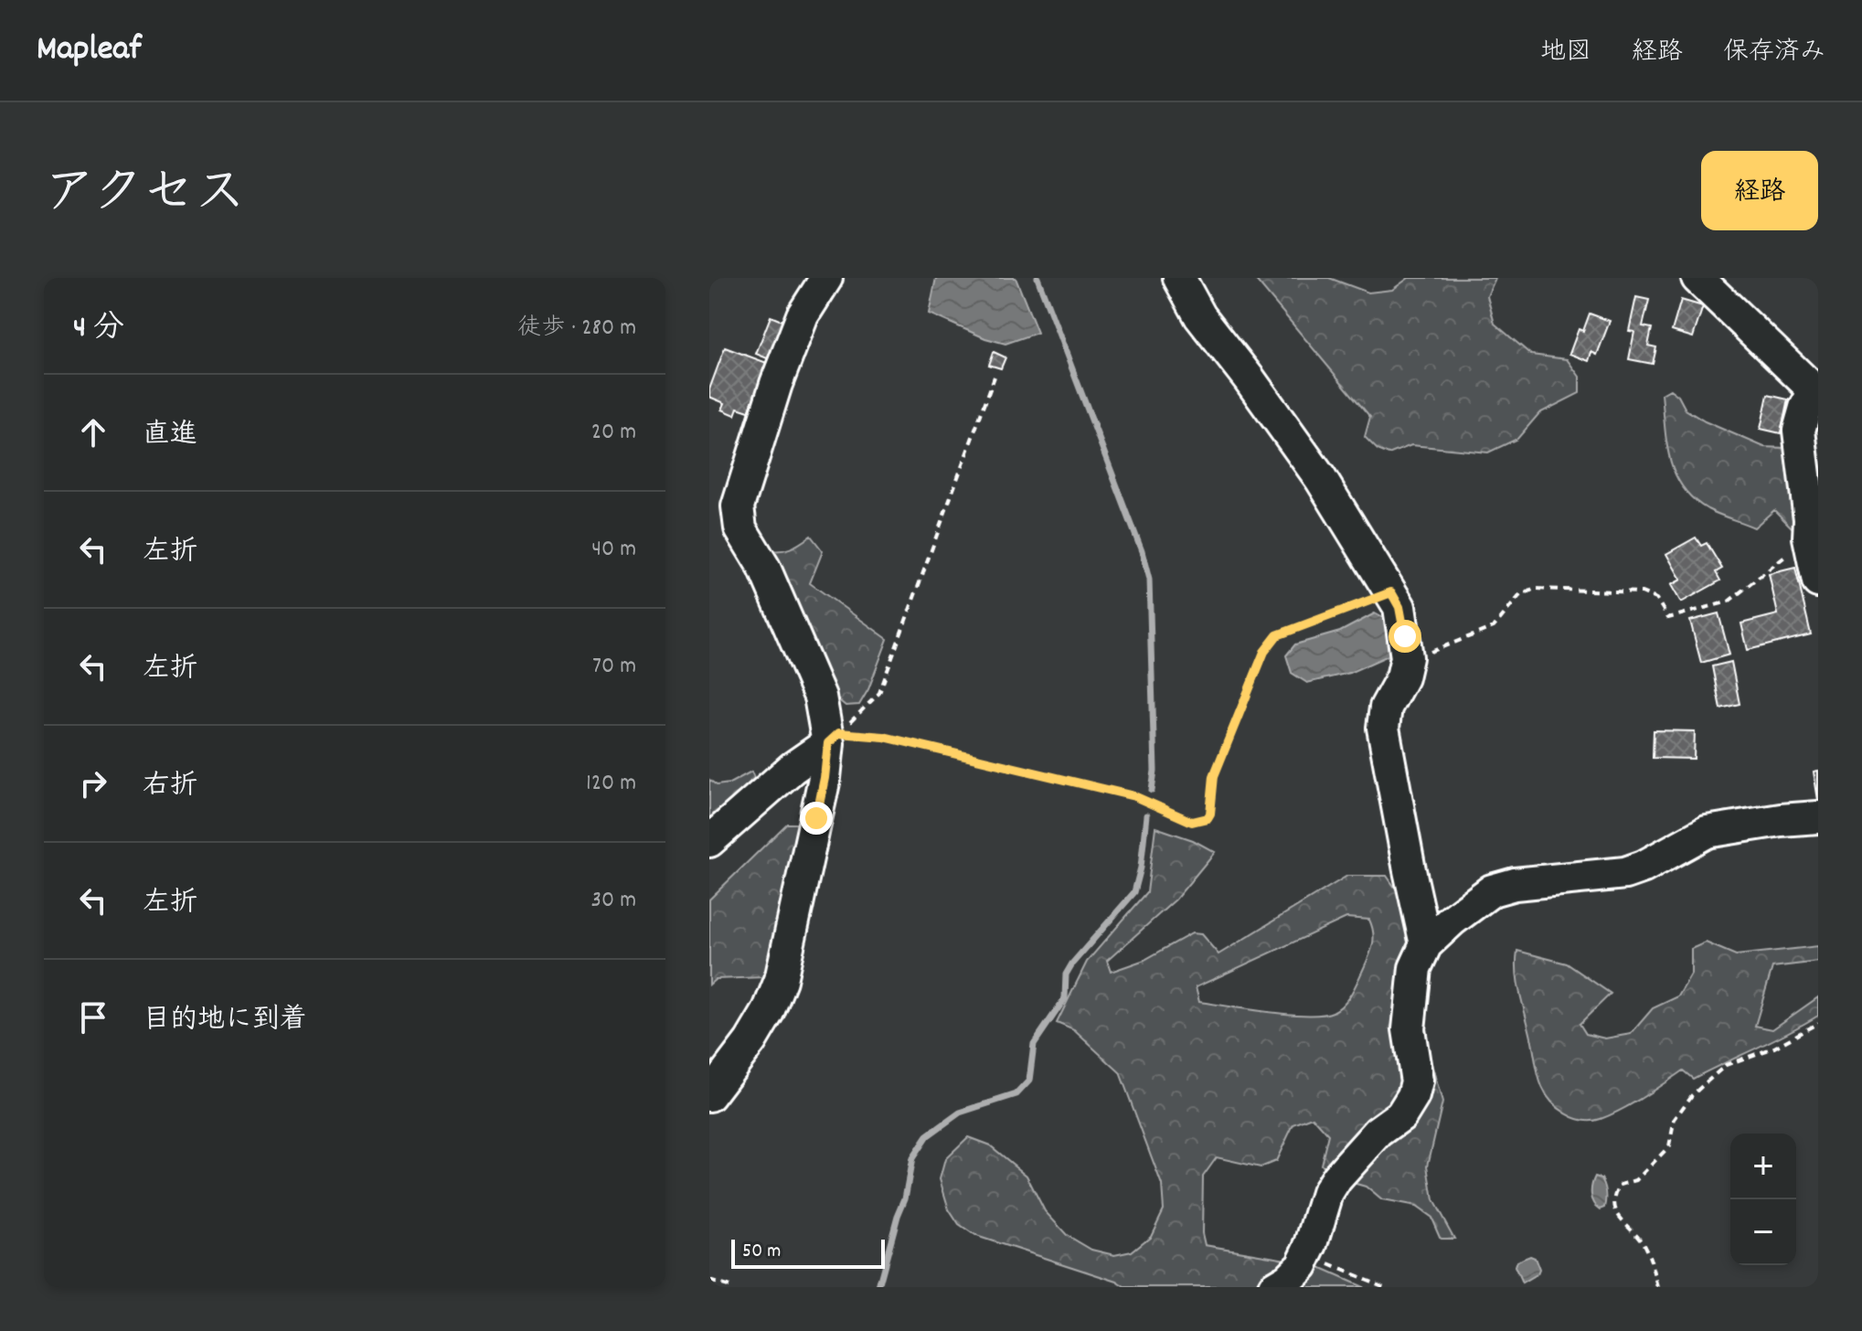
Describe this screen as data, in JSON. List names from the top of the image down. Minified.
{"scale_bar":"50 m","page":{"header":"Mapleaf","nav":["地図","経路","保存済み"],"title":"アクセス","buttons":"経路","heading":["4 分","徒歩 · 280 m"],"list":[["直進","20 m"],["左折","40 m"],["左折","70 m"],["右折","120 m"],["左折","30 m"],"目的地に到着"],"map_buttons":["+","−"],"scale":"50 m"}}
